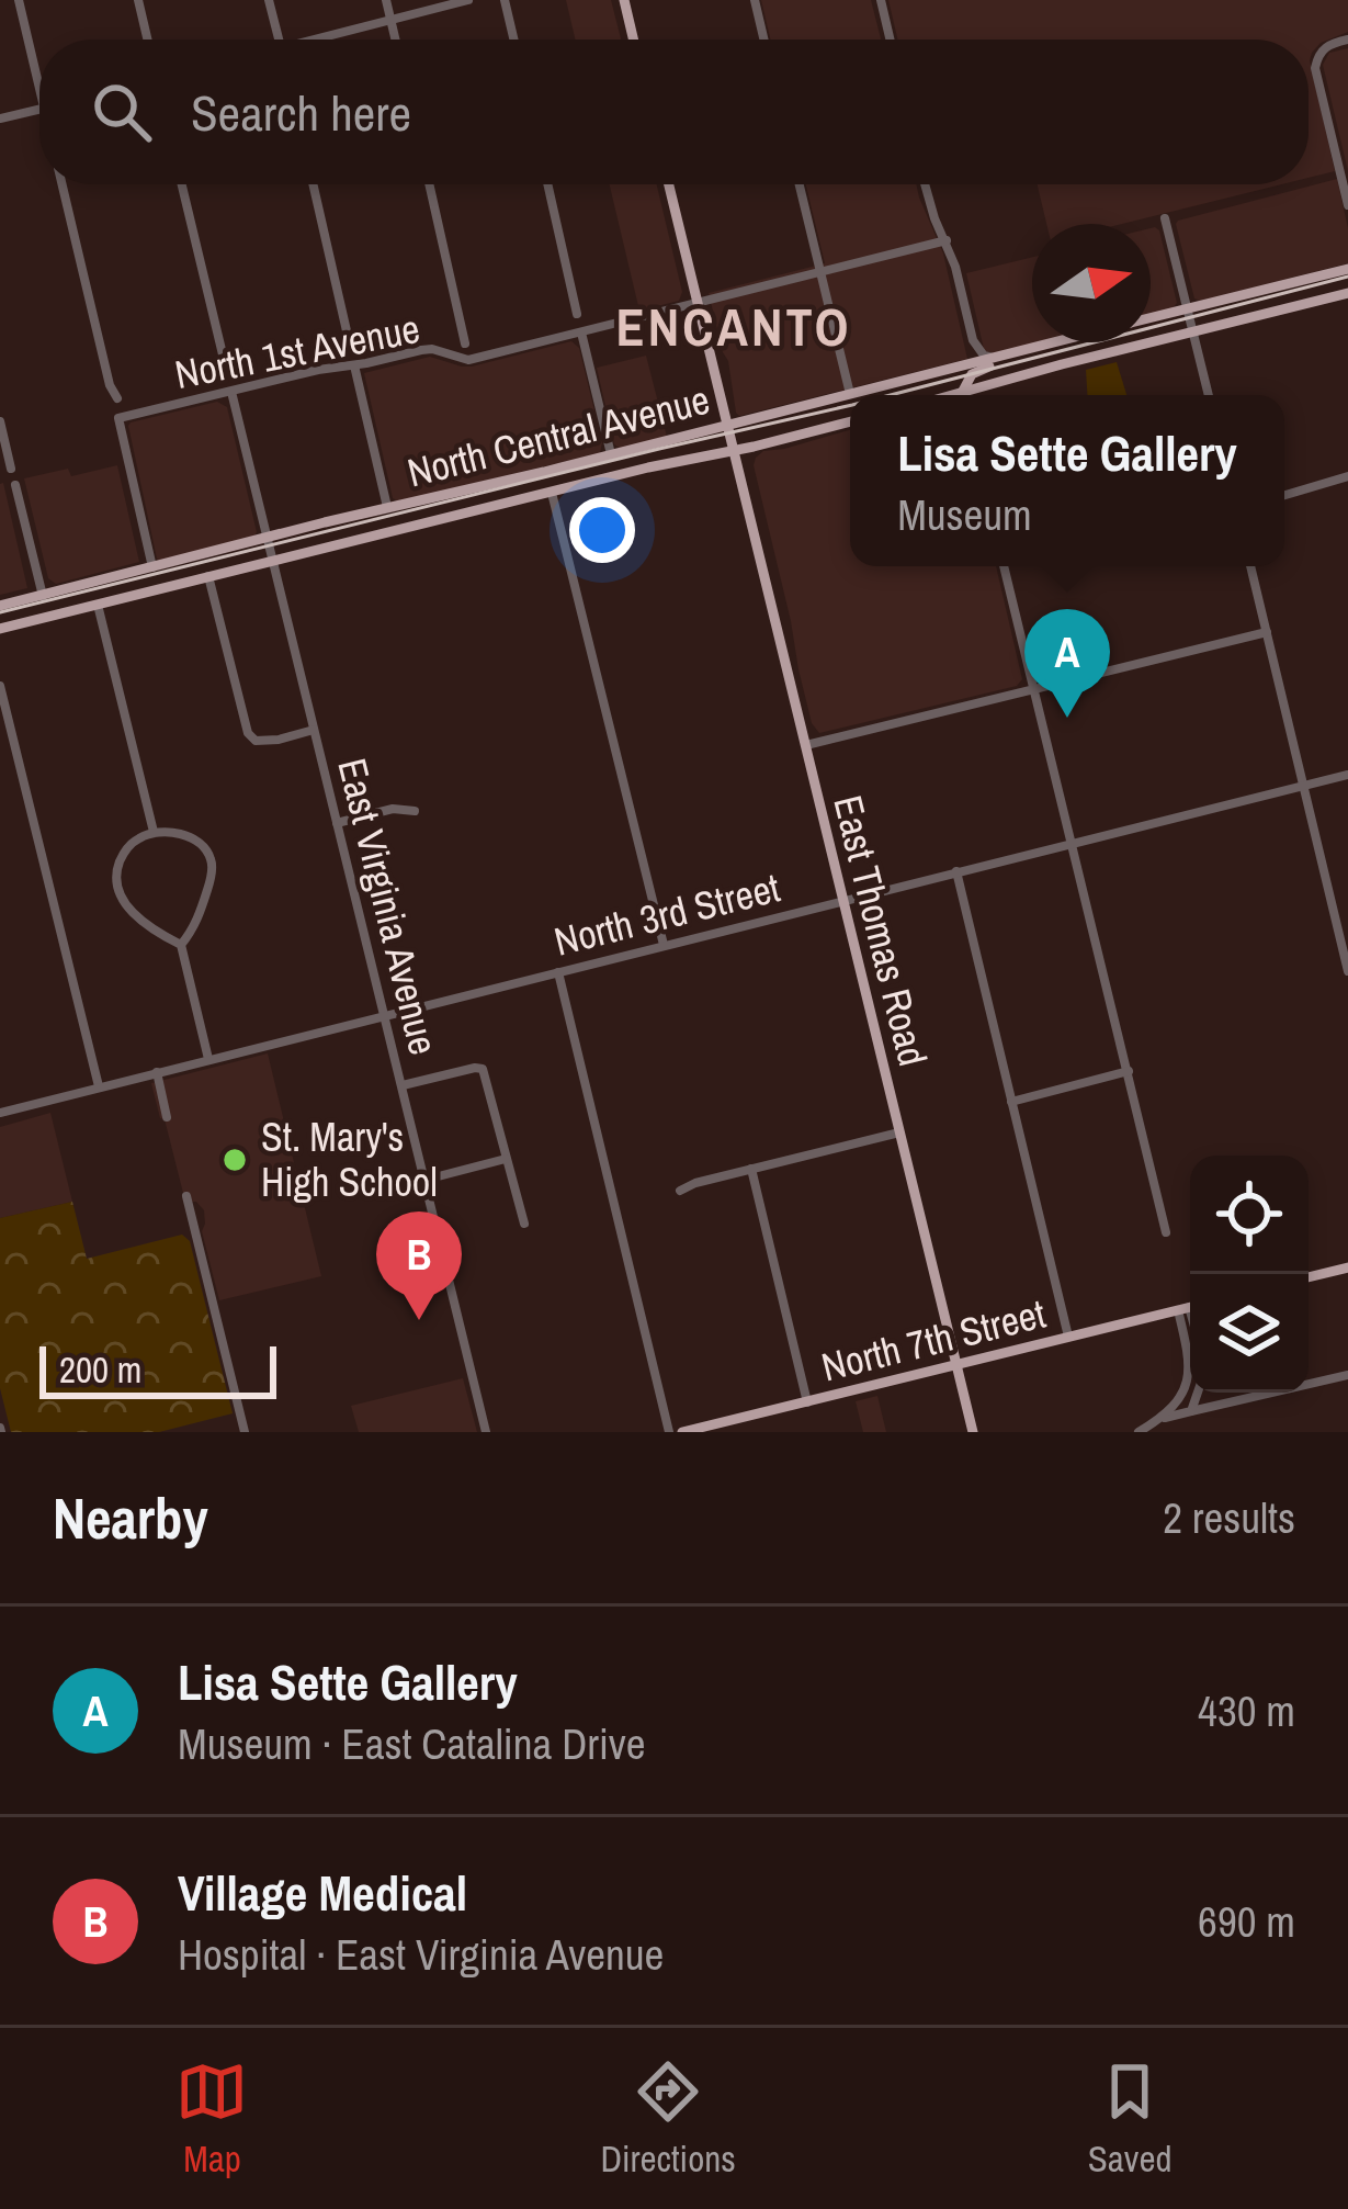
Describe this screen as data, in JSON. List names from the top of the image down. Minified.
{"streets":{"main road":["North Central Avenue","East Thomas Road","North 7th Street"],"street":["North 1st Avenue","East Virginia Avenue","North 3rd Street"]},"crossings":[["North 1st Avenue","North Central Avenue"],["North 1st Avenue","East Virginia Avenue"],["North 1st Avenue","East Thomas Road"],["North Central Avenue","East Virginia Avenue"],["North Central Avenue","East Thomas Road"],["East Virginia Avenue","North 3rd Street"],["North 3rd Street","East Thomas Road"],["East Thomas Road","North 7th Street"]],"districts":["ENCANTO"],"places":["St. Mary's High School"],"scale_bar":"200 m","north":"right","page":{"search":"Search here","popup":["Lisa Sette Gallery","Museum"],"pins":["A","B"],"scale":"200 m","heading":["Nearby","2 results"],"list":[{"mark":"A","name":"Lisa Sette Gallery","note":"Museum · East Catalina Drive","value":"430 m"},{"mark":"B","name":"Village Medical","note":"Hospital · East Virginia Avenue","value":"690 m"}],"nav":["Map","Directions","Saved"]}}
